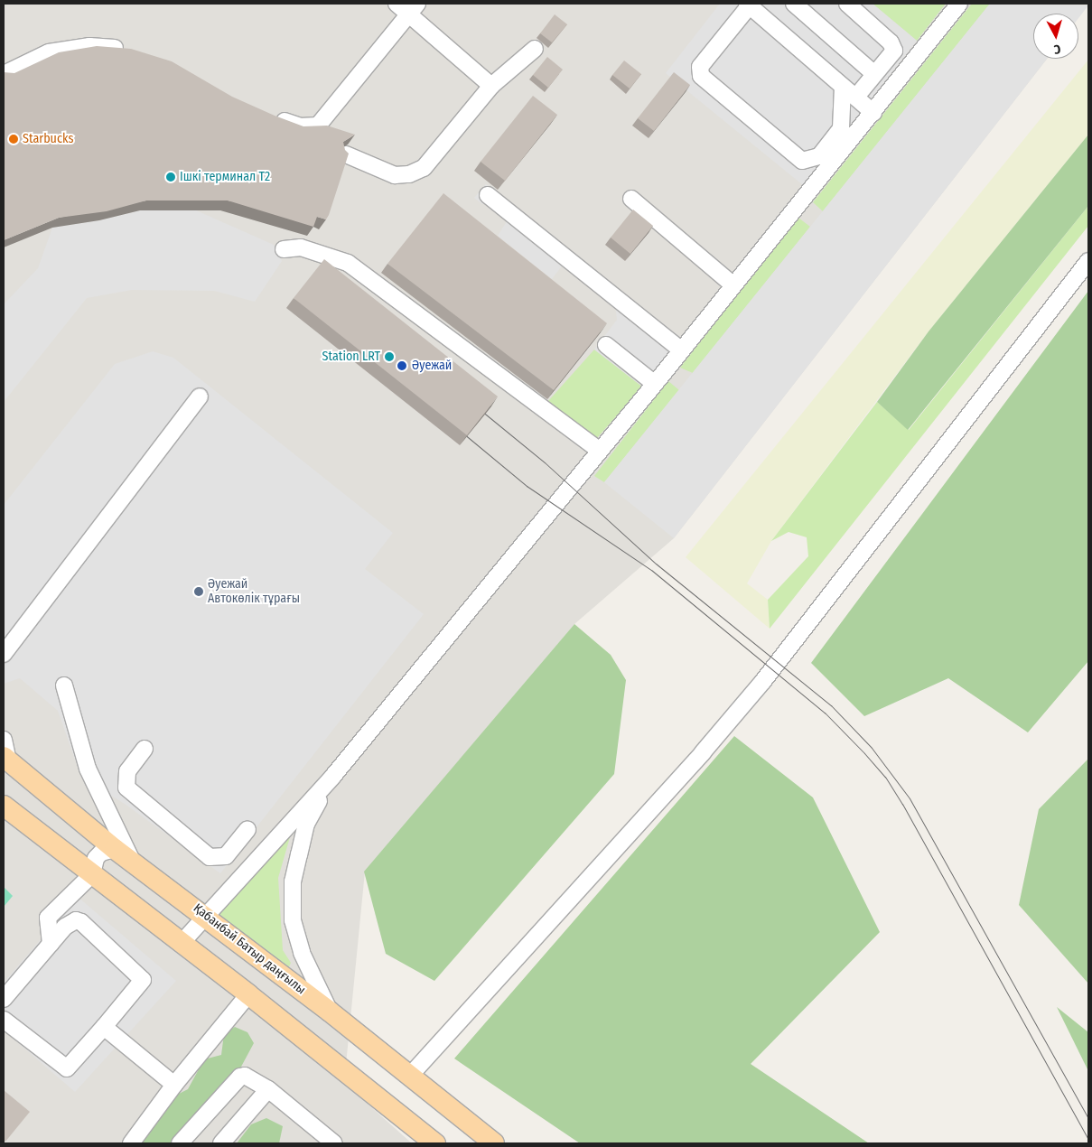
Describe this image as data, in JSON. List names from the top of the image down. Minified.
{"streets":{"main road":["Қабанбай Батыр даңғылы"]},"places":["Starbucks","Ішкі терминал T2","Station LRT","Әуежай","Әуежай Автокөлік тұрағы"],"north":"bottom"}
